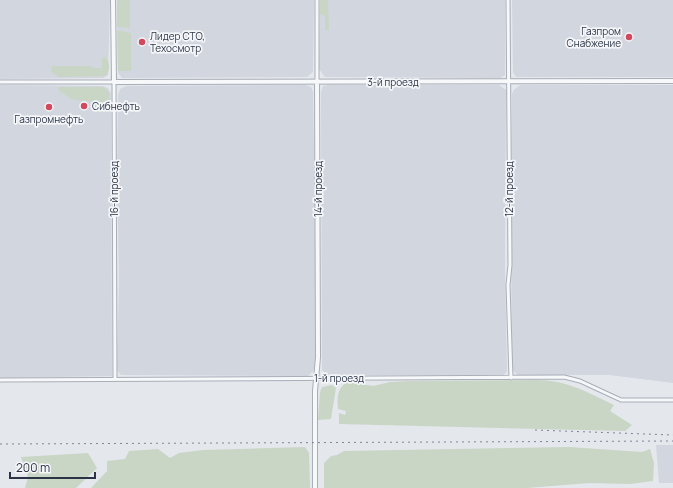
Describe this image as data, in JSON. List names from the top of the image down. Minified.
{"streets":{"street":["3-й проезд","16-й проезд","14-й проезд","12-й проезд","1-й проезд"]},"crossings":[["3-й проезд","16-й проезд"],["3-й проезд","14-й проезд"],["3-й проезд","12-й проезд"],["16-й проезд","1-й проезд"],["14-й проезд","1-й проезд"],["12-й проезд","1-й проезд"]],"places":["Газпром Снабжение","Лидер СТО, Техосмотр","Сибнефть","Газпромнефть"],"scale_bar":"200 m"}
